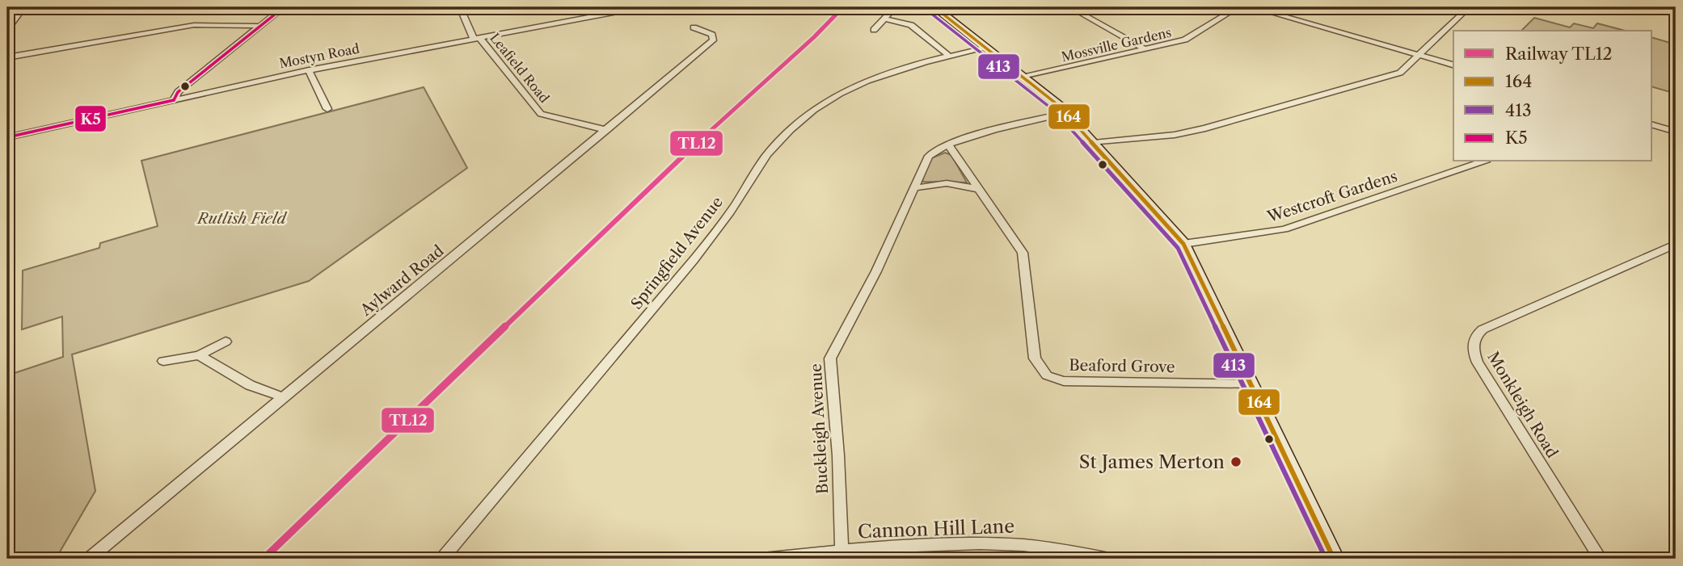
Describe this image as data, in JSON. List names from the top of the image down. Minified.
{"streets":{"street":["Mossville Gardens","Mostyn Road","Leafield Road","Westcroft Gardens","Springfield Avenue","Aylward Road","Beaford Grove","Monkleigh Road","Buckleigh Avenue","Cannon Hill Lane"]},"crossings":[["Mostyn Road","Leafield Road"],["Leafield Road","Aylward Road"],["Beaford Grove","Buckleigh Avenue"],["Buckleigh Avenue","Cannon Hill Lane"]],"parks":["Rutlish Field"],"places":["St James Merton"],"lines":["rail line TL12","transit line 164","transit line K5","transit line 413"],"legend":["Railway TL12","164","413","K5"]}
